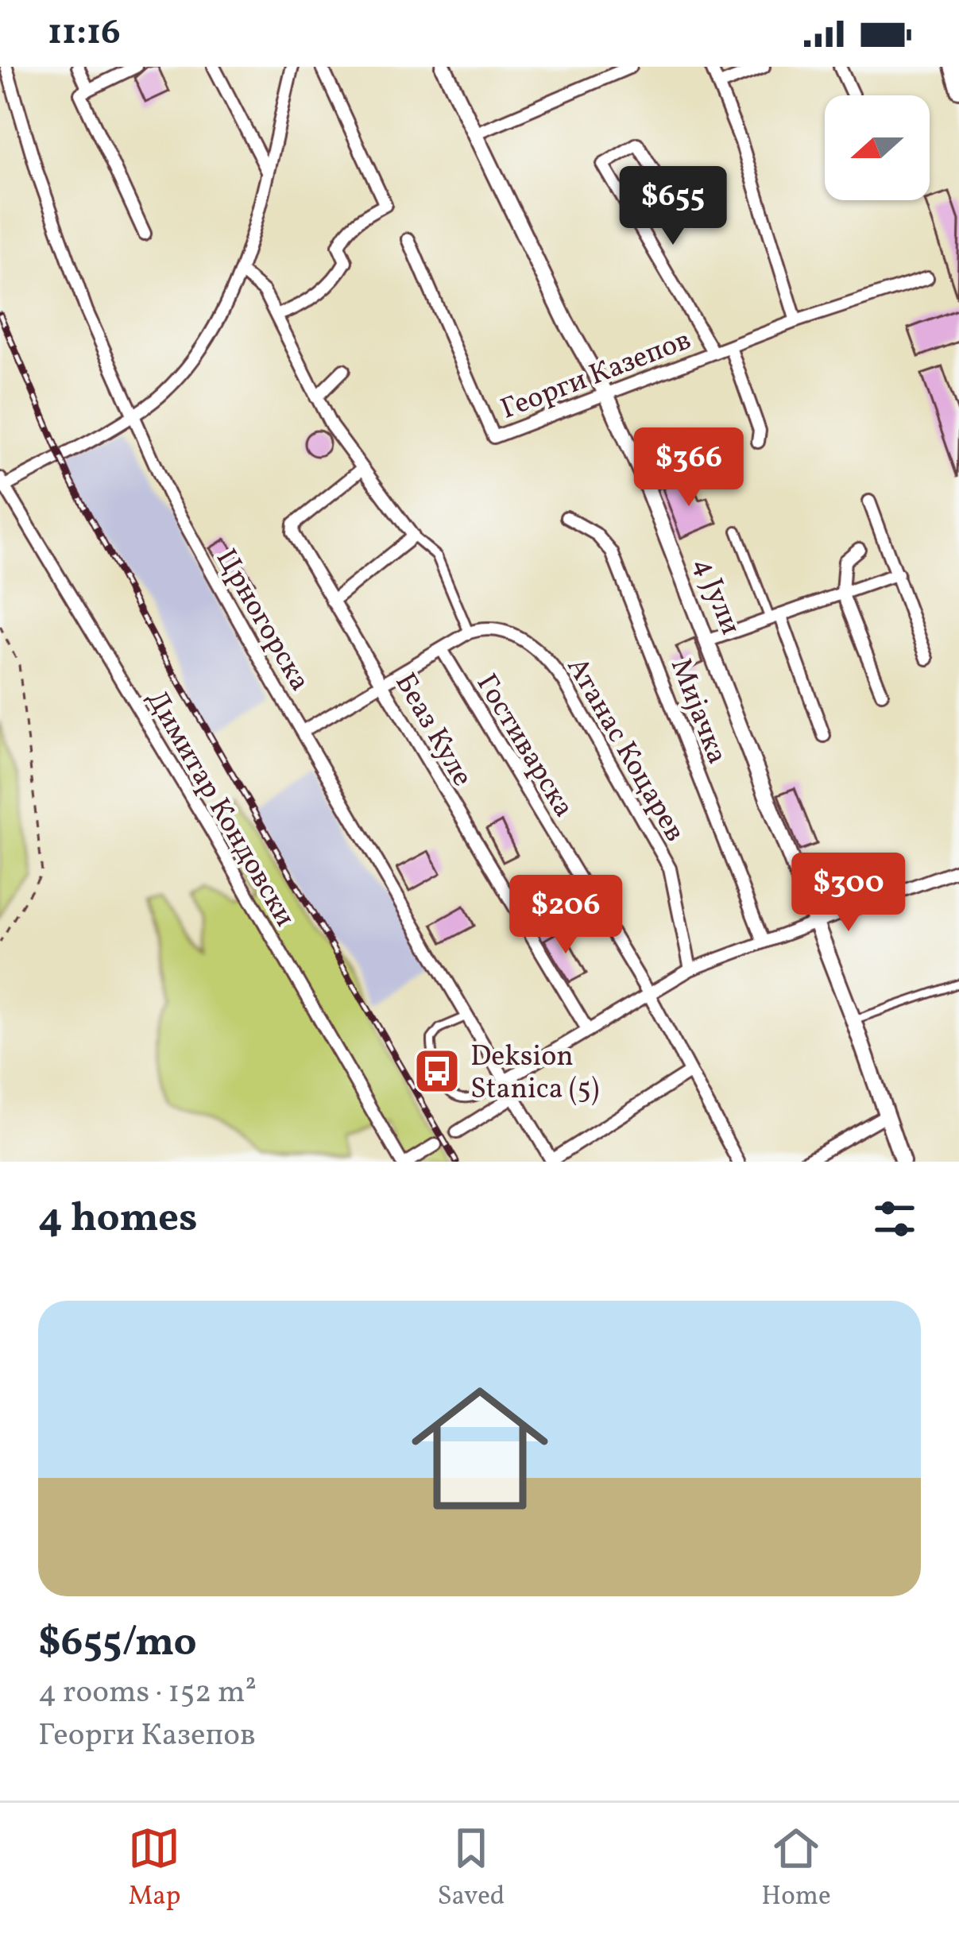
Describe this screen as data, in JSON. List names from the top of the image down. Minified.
{"streets":{"street":["Георги Казепов","4 Јули","Црногорска","Мијачка","Беаз Куле","Гостиварска","Атанас Коцарев","Димитар Кондовски"]},"crossings":[["Георги Казепов","4 Јули"]],"places":{"bus stop":["Deksion Stanica (5)"]},"north":"left","page":{"status":"11:16","price":["$655","$366","$300","$206"],"heading":"4 homes","list":[{"name":"$655/mo","note":"4 rooms · 152 m² · Георги Казепов"}],"tabs":["Map","Saved","Home"]}}
